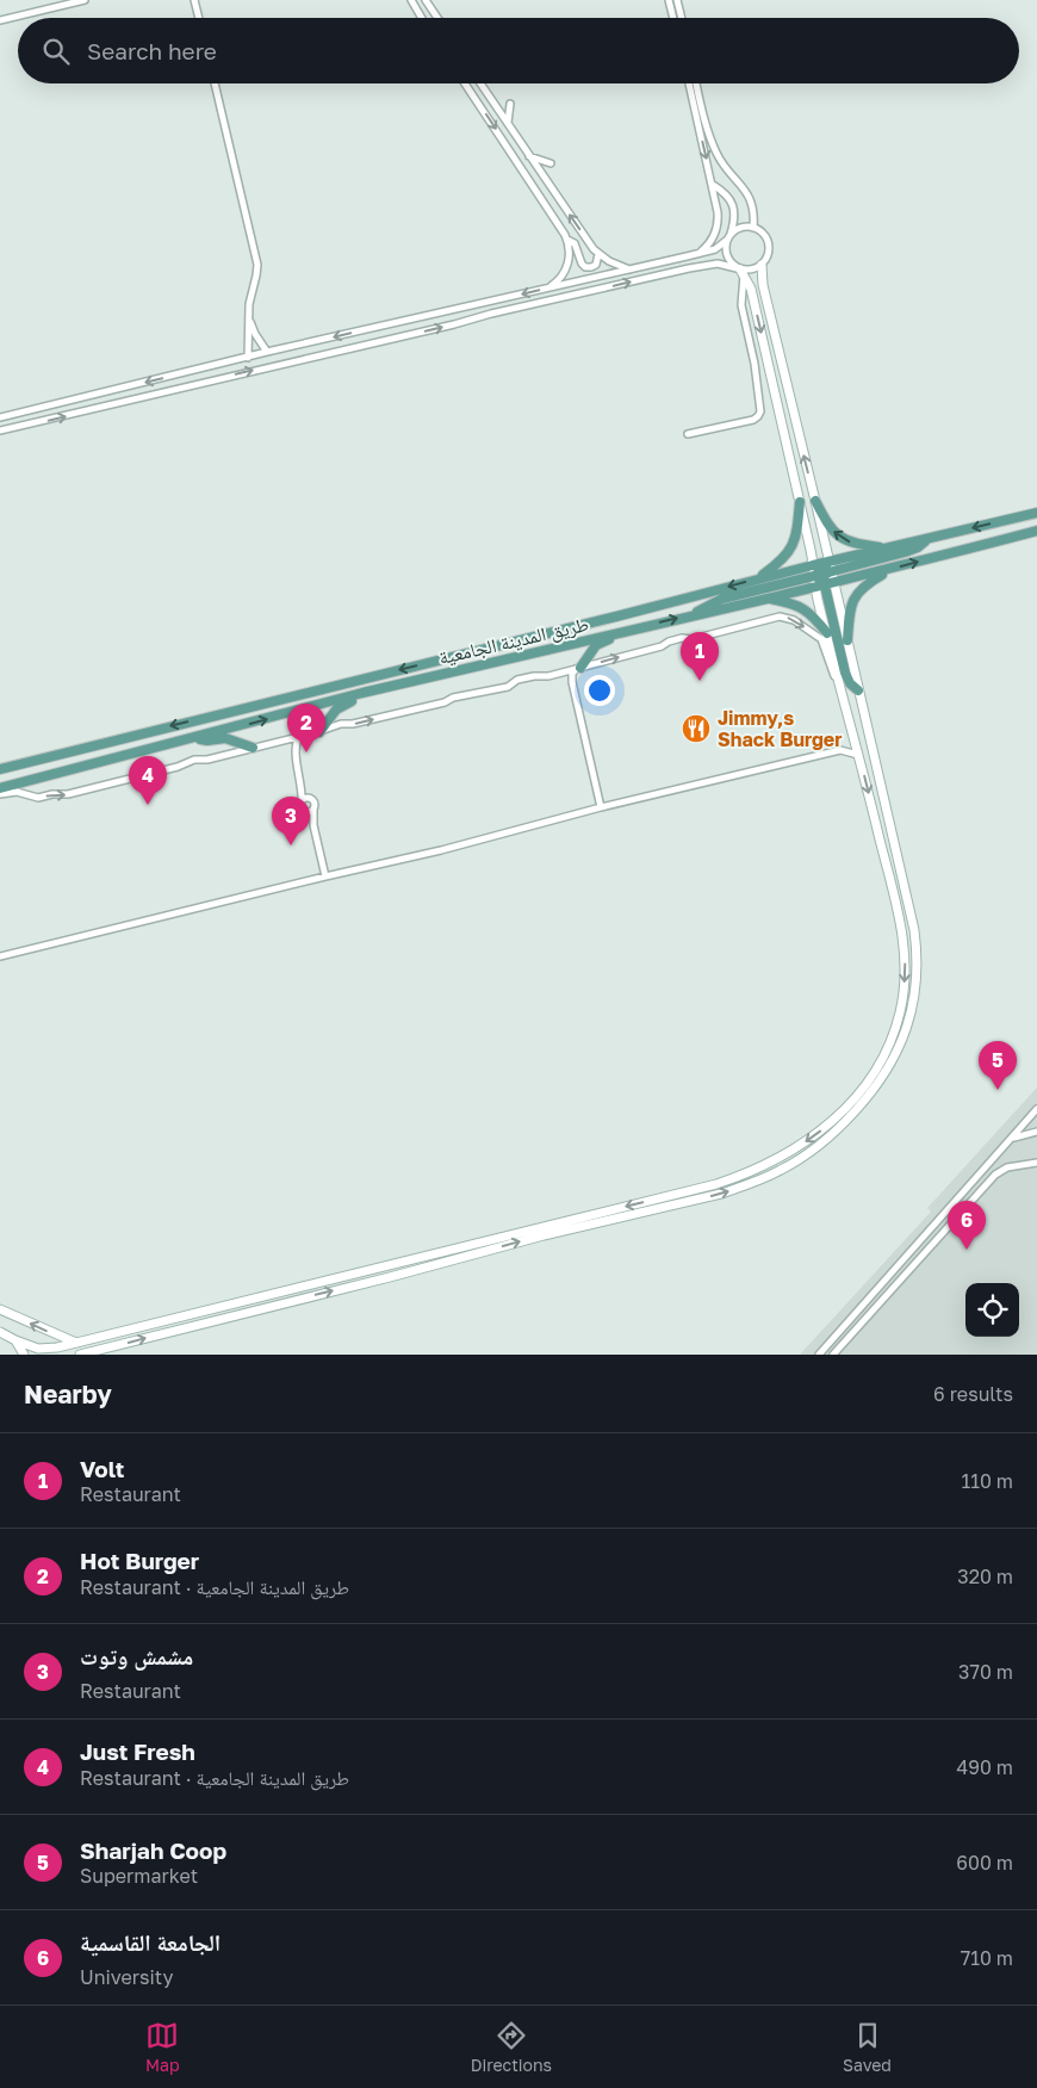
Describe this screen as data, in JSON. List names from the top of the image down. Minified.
{"streets":{"main road":["طريق المدينة الجامعية"]},"places":{"restaurant":["Jimmy,s Shack Burger"]},"page":{"search":"Search here","pins":["1","2","4","3","5","6"],"heading":["Nearby","6 results"],"list":[{"mark":"1","name":"Volt","note":"Restaurant","value":"110 m"},{"mark":"2","name":"Hot Burger","note":"Restaurant · طريق المدينة الجامعية","value":"320 m"},{"mark":"3","name":"مشمش وتوت","note":"Restaurant","value":"370 m"},{"mark":"4","name":"Just Fresh","note":"Restaurant · طريق المدينة الجامعية","value":"490 m"},{"mark":"5","name":"Sharjah Coop","note":"Supermarket","value":"600 m"},{"mark":"6","name":"الجامعة القاسمية","note":"University","value":"710 m"}],"nav":["Map","Directions","Saved"]}}
